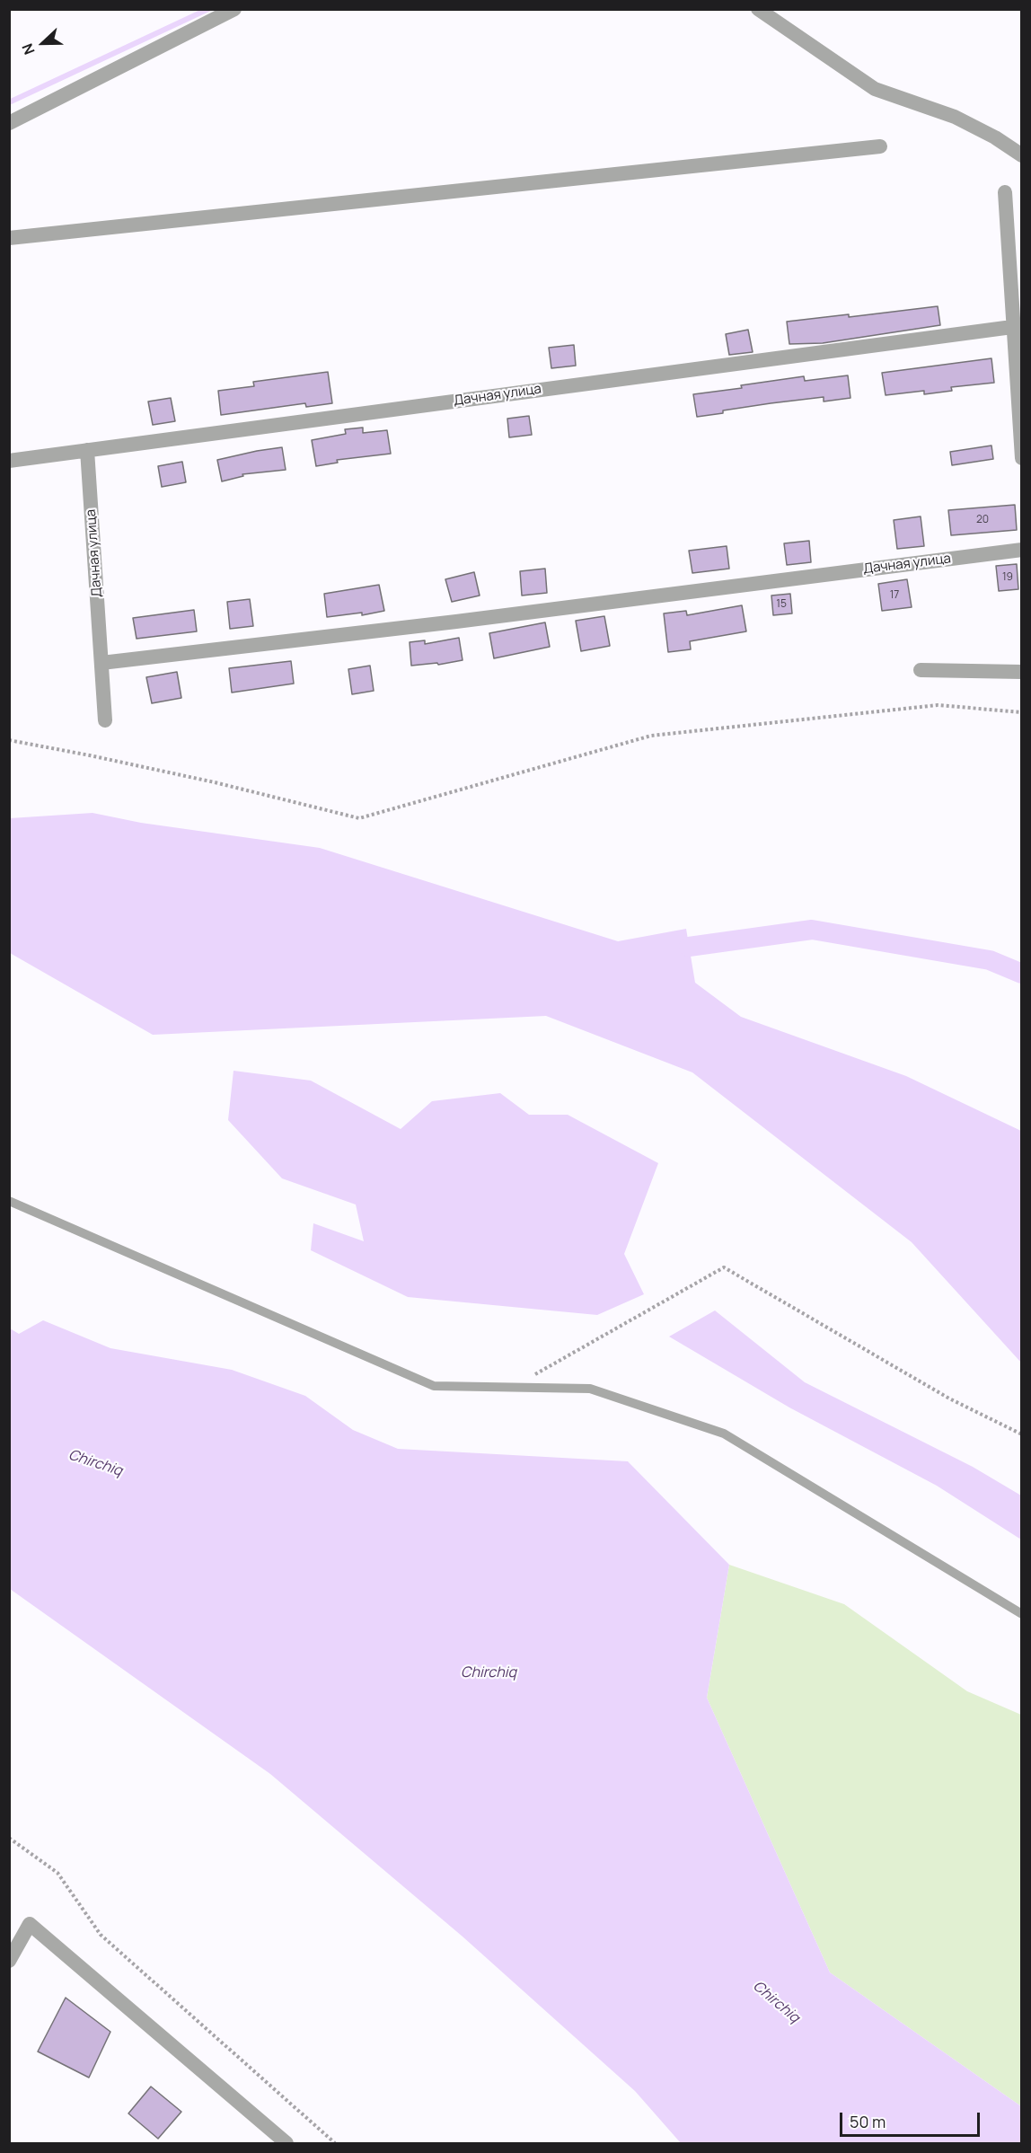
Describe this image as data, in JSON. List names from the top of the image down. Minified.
{"streets":{"street":["Дачная улица"]},"water":["Chirchiq"],"house_numbers":["20","19","17","15"],"scale_bar":"50 m","north":"left"}
